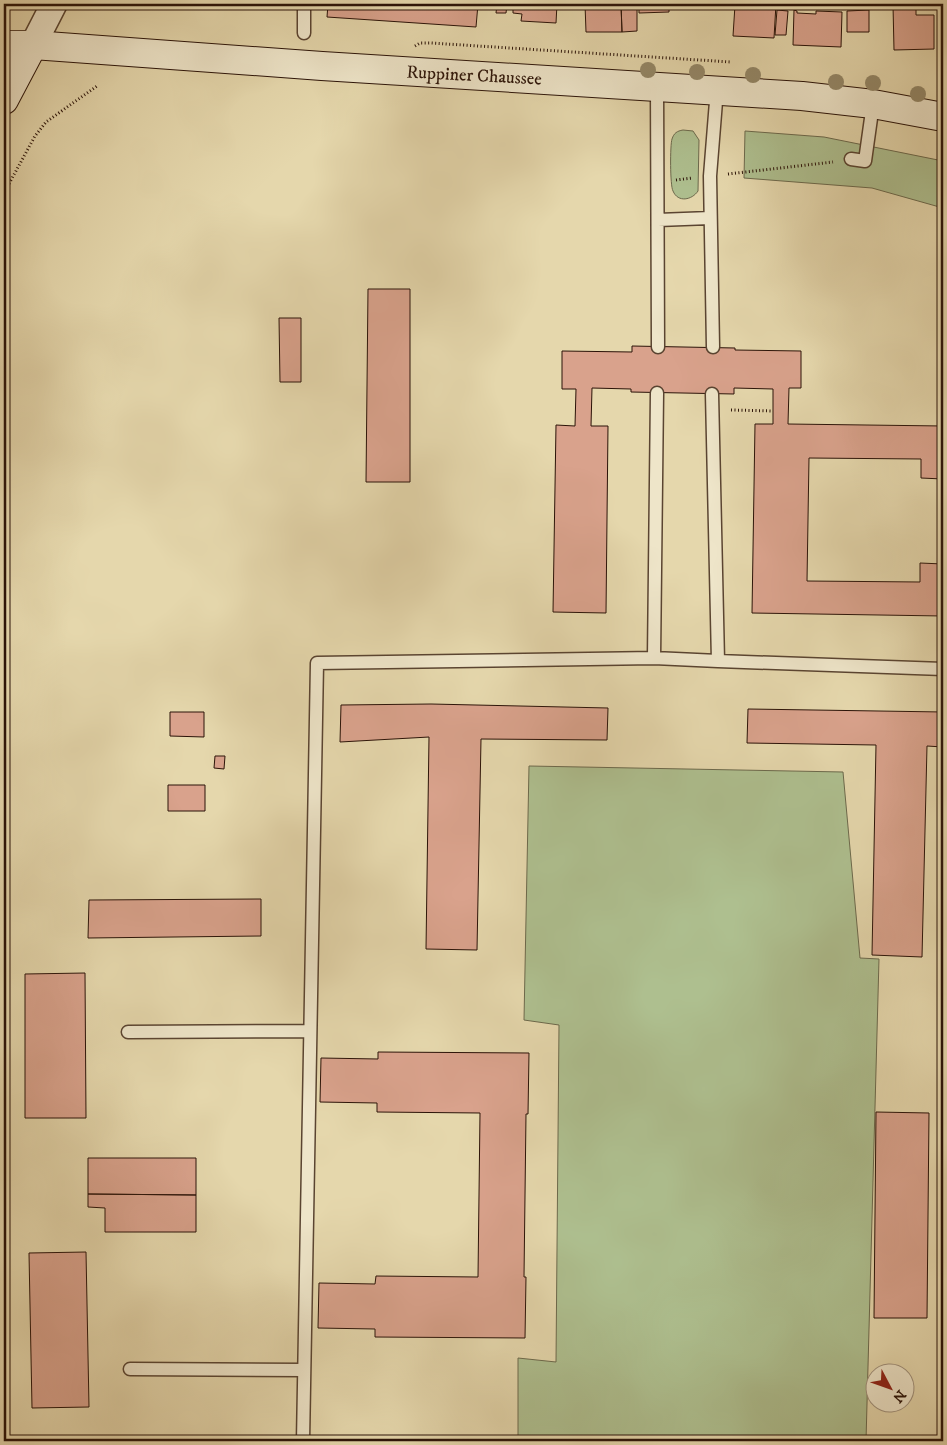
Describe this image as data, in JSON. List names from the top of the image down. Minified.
{"streets":{"main road":["Ruppiner Chaussee"]},"north":"bottom right"}
